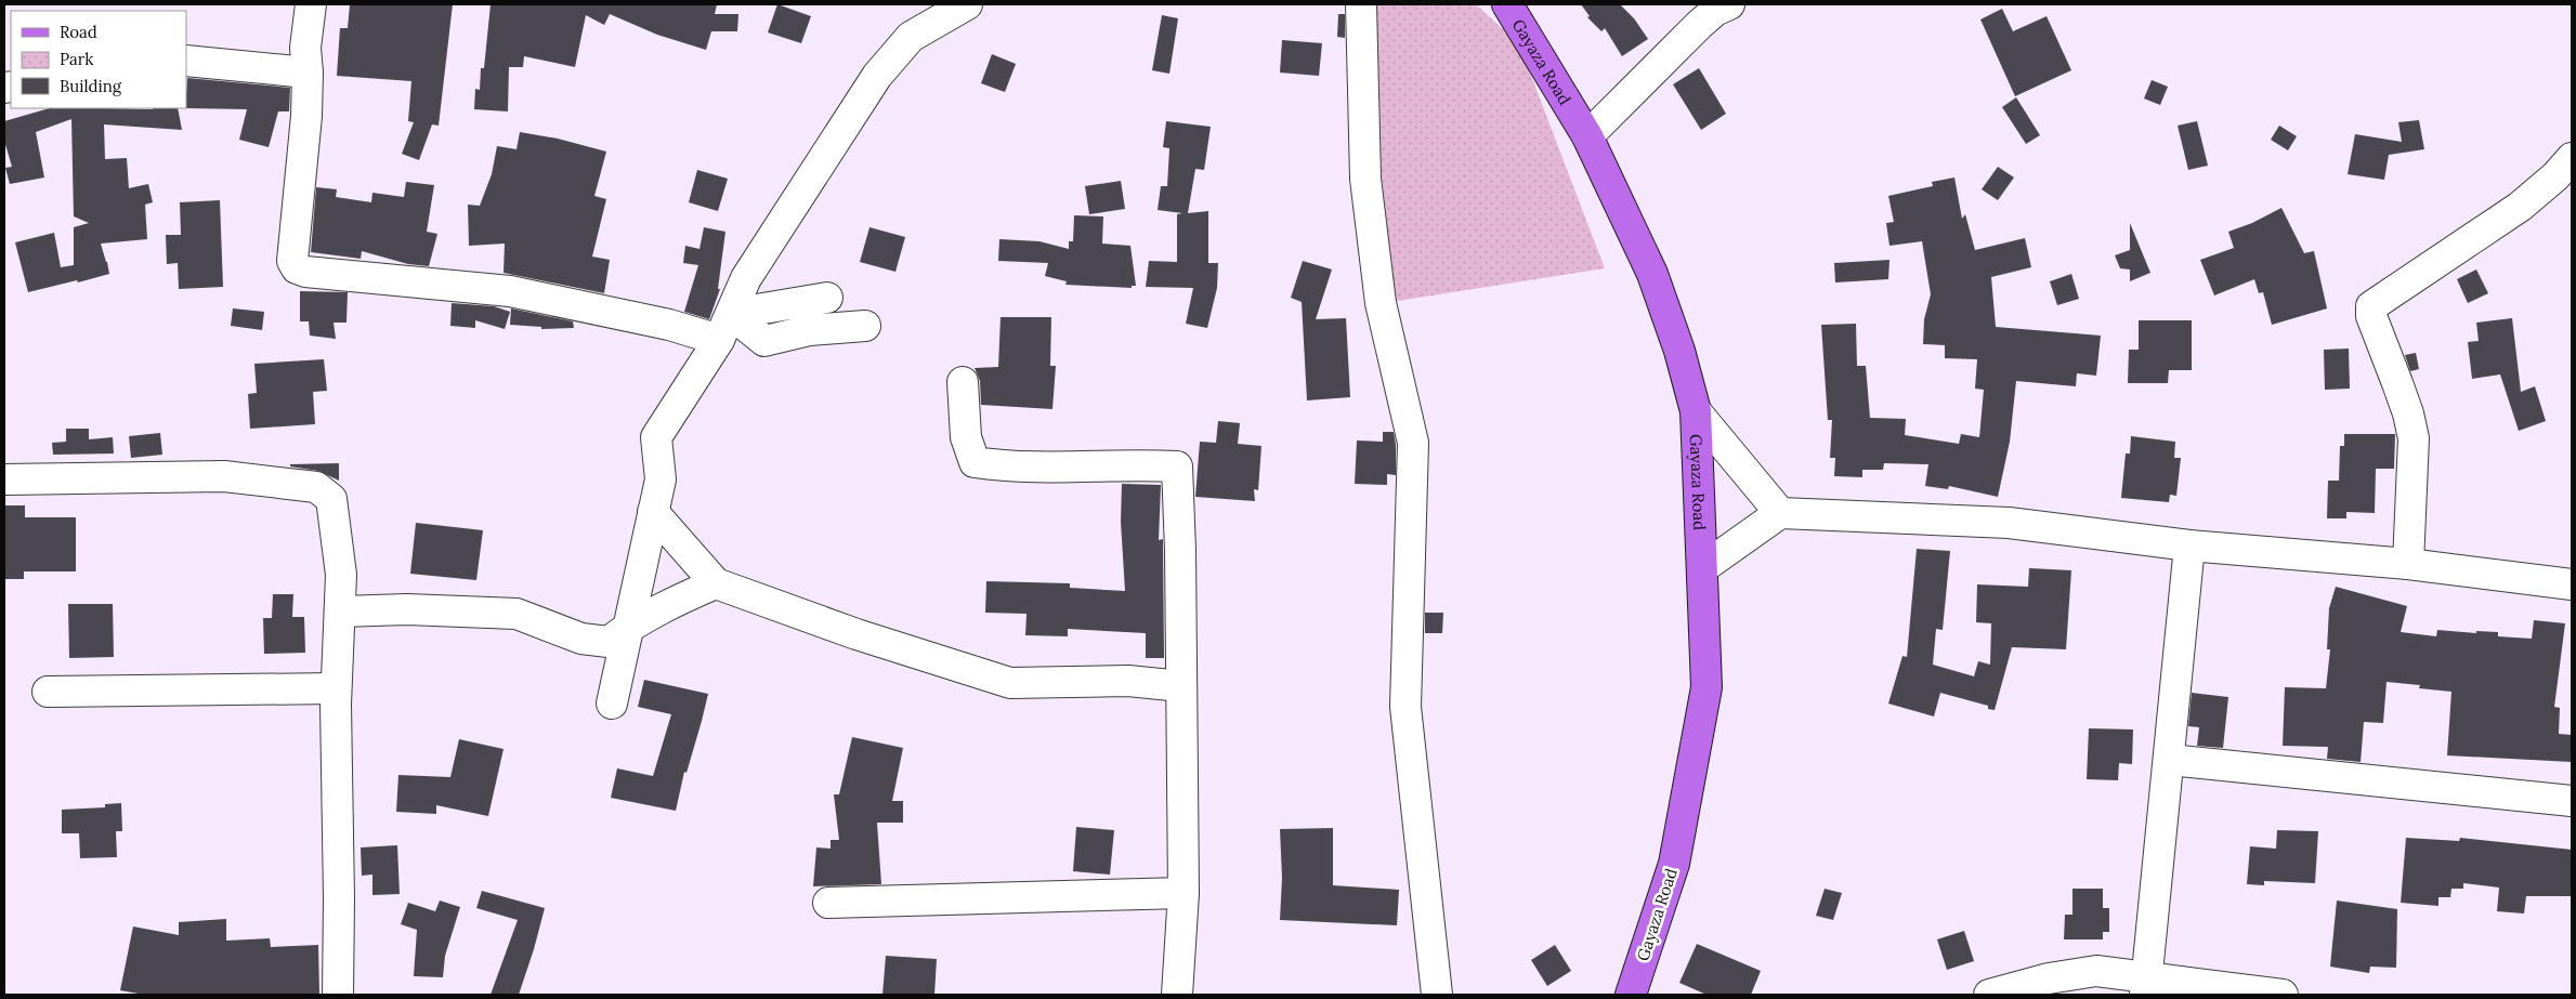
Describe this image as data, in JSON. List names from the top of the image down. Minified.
{"streets":{"main road":["Gayaza Road"]},"legend":["Road","Park","Building"]}
